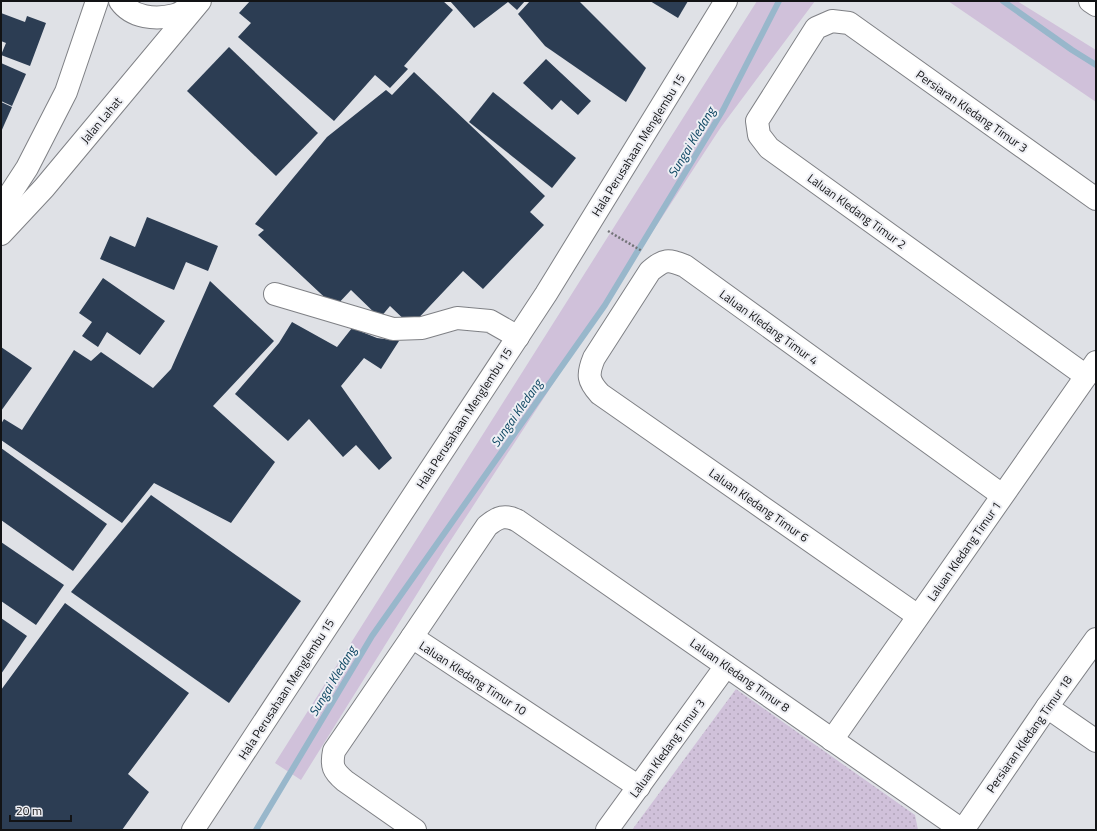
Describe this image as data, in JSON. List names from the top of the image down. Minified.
{"streets":{"street":["Persiaran Kledang Timur 3","Jalan Lahat","Hala Perusahaan Menglembu 15","Laluan Kledang Timur 2","Laluan Kledang Timur 4","Laluan Kledang Timur 6","Laluan Kledang Timur 1","Laluan Kledang Timur 8","Laluan Kledang Timur 10","Persiaran Kledang Timur 18","Laluan Kledang Timur 3"]},"crossings":[["Persiaran Kledang Timur 3","Laluan Kledang Timur 2"],["Laluan Kledang Timur 2","Laluan Kledang Timur 1"],["Laluan Kledang Timur 4","Laluan Kledang Timur 6"],["Laluan Kledang Timur 4","Laluan Kledang Timur 1"],["Laluan Kledang Timur 6","Laluan Kledang Timur 1"],["Laluan Kledang Timur 1","Laluan Kledang Timur 8"],["Laluan Kledang Timur 8","Laluan Kledang Timur 10"],["Laluan Kledang Timur 8","Persiaran Kledang Timur 18"],["Laluan Kledang Timur 8","Laluan Kledang Timur 3"],["Laluan Kledang Timur 10","Laluan Kledang Timur 3"]],"water":["Sungai Kledang"],"scale_bar":"20 m"}
